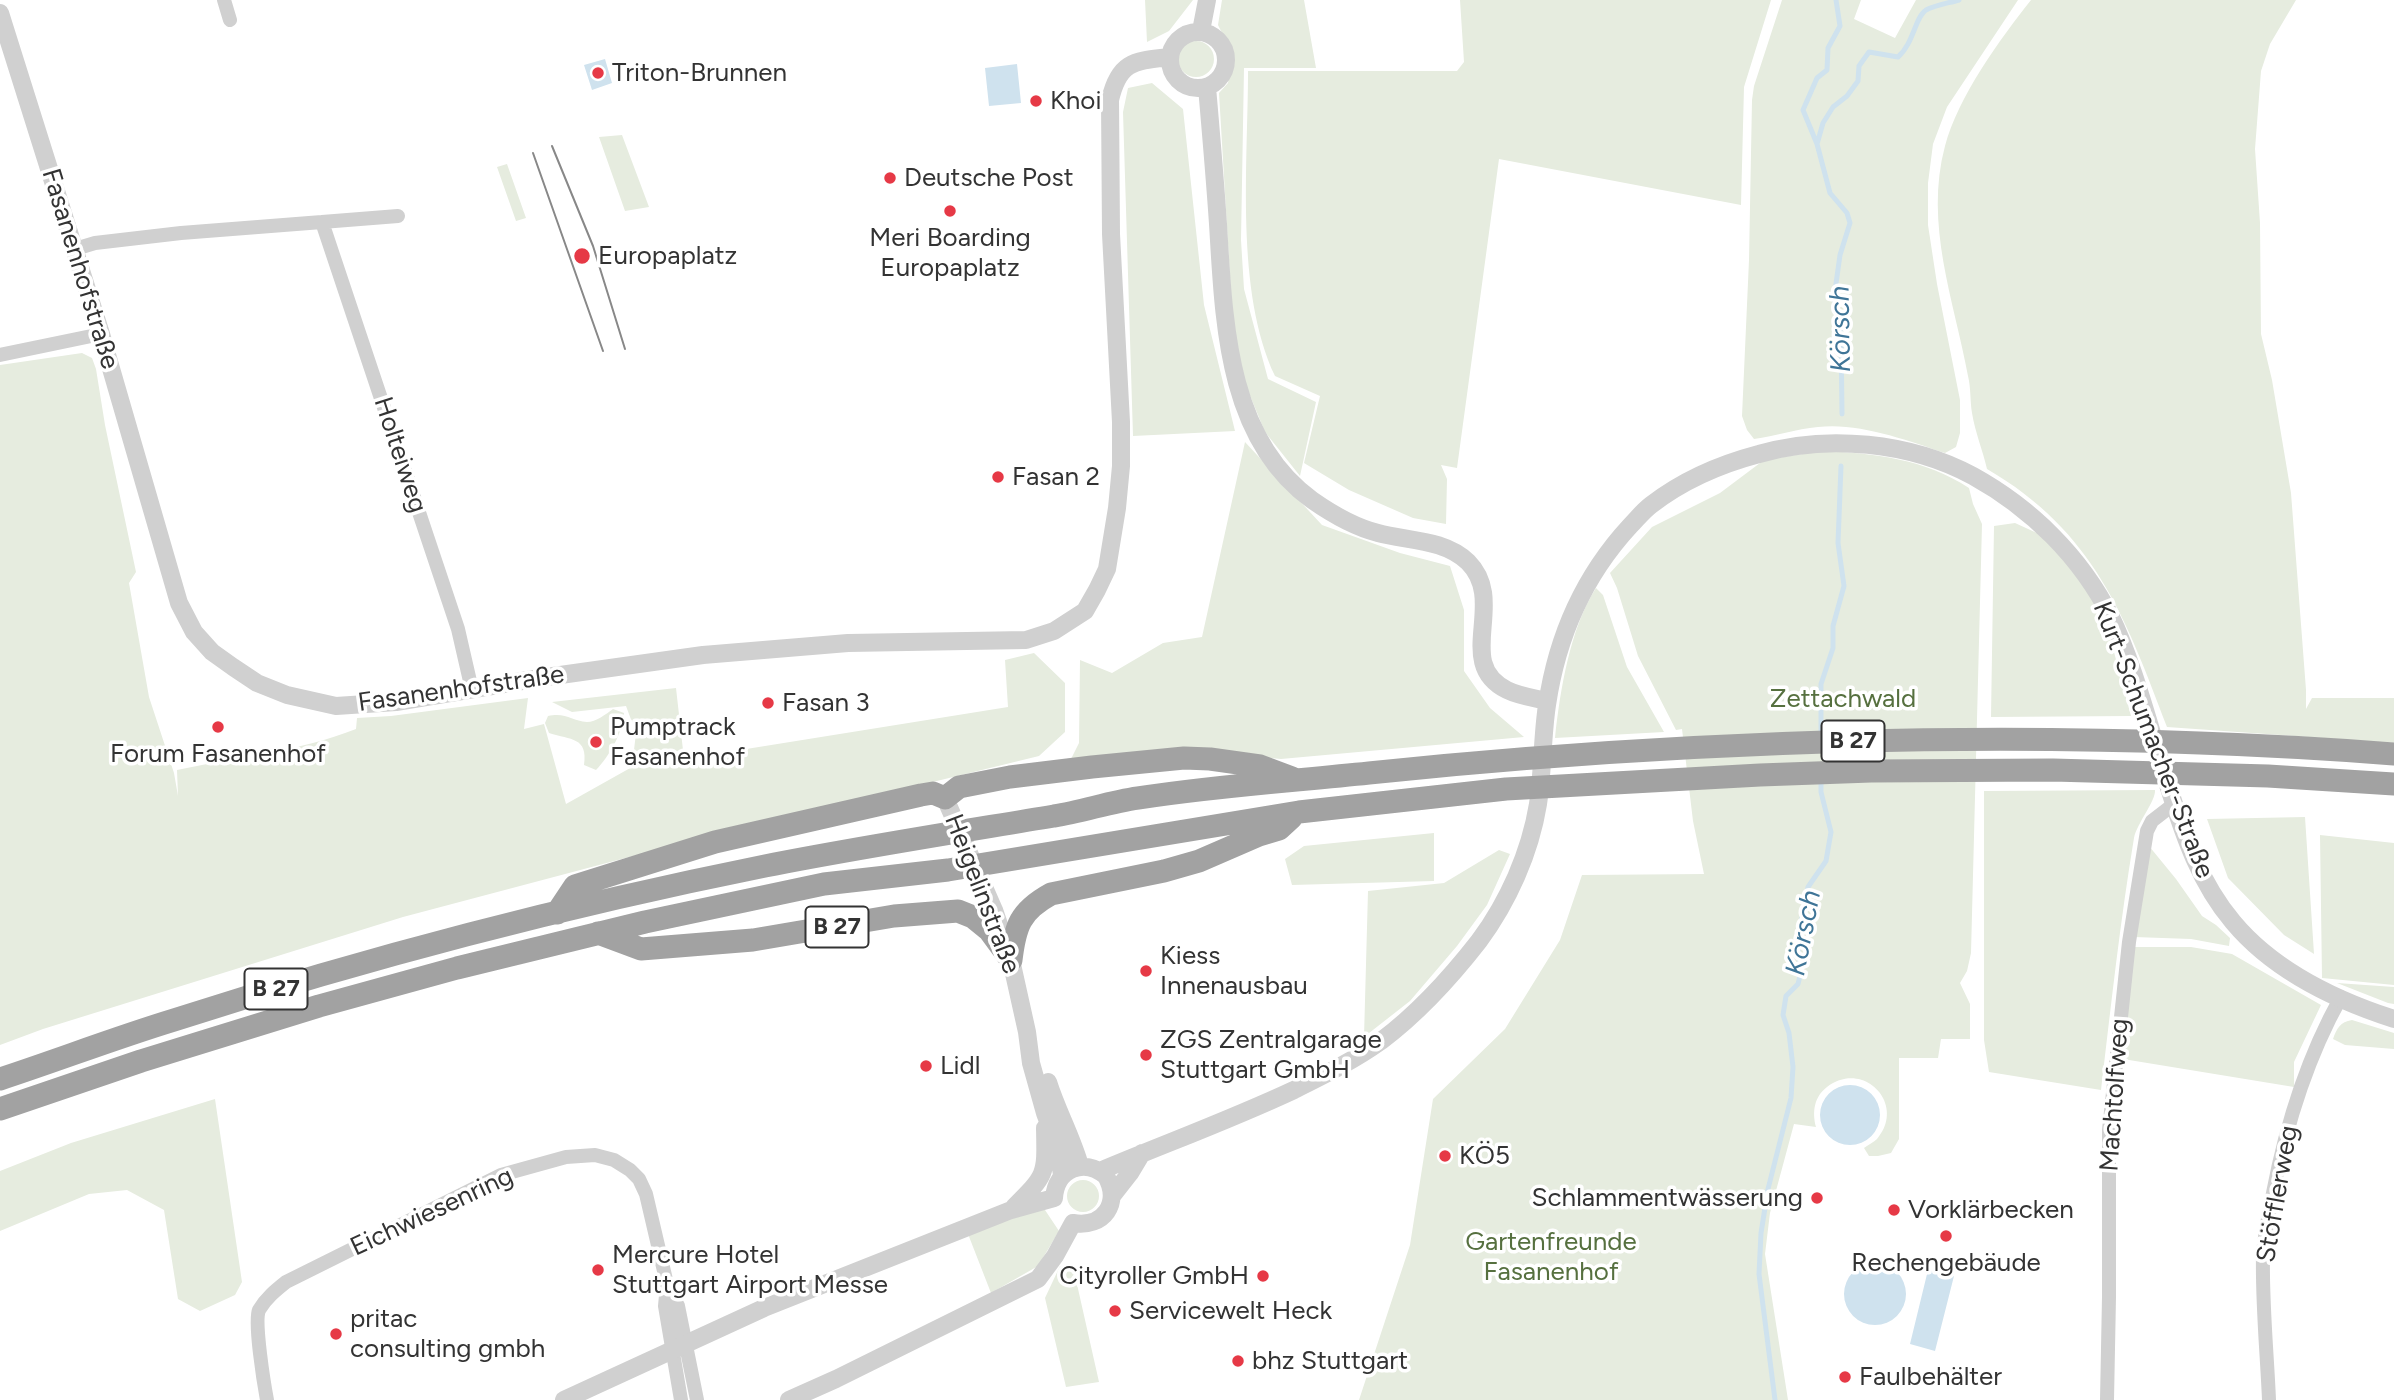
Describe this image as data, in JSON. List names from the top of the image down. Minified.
{"streets":{"highway":["B 27"],"street":["Fasanenhofstraße","Holteiweg","Kurt-Schumacher-Straße","Heigelinstraße","Machtolfweg","Stöfflerweg","Eichwiesenring"]},"crossings":[["Fasanenhofstraße","Holteiweg"],["Kurt-Schumacher-Straße","Machtolfweg"],["Kurt-Schumacher-Straße","Stöfflerweg"],["B 27","Heigelinstraße"]],"water":["Körsch"],"parks":["Zettachwald","Gartenfreunde Fasanenhof"],"places":["Triton-Brunnen","Khoi","Deutsche Post","Meri Boarding Europaplatz","Europaplatz","Fasan 2","Fasan 3","Forum Fasanenhof","Pumptrack Fasanenhof","Kiess Innenausbau","ZGS Zentralgarage Stuttgart GmbH","Lidl","KÖ5","Schlammentwässerung","Vorklärbecken","Rechengebäude","Mercure Hotel Stuttgart Airport Messe","Cityroller GmbH","Servicewelt Heck","pritac consulting gmbh","bhz Stuttgart","Faulbehälter"]}
